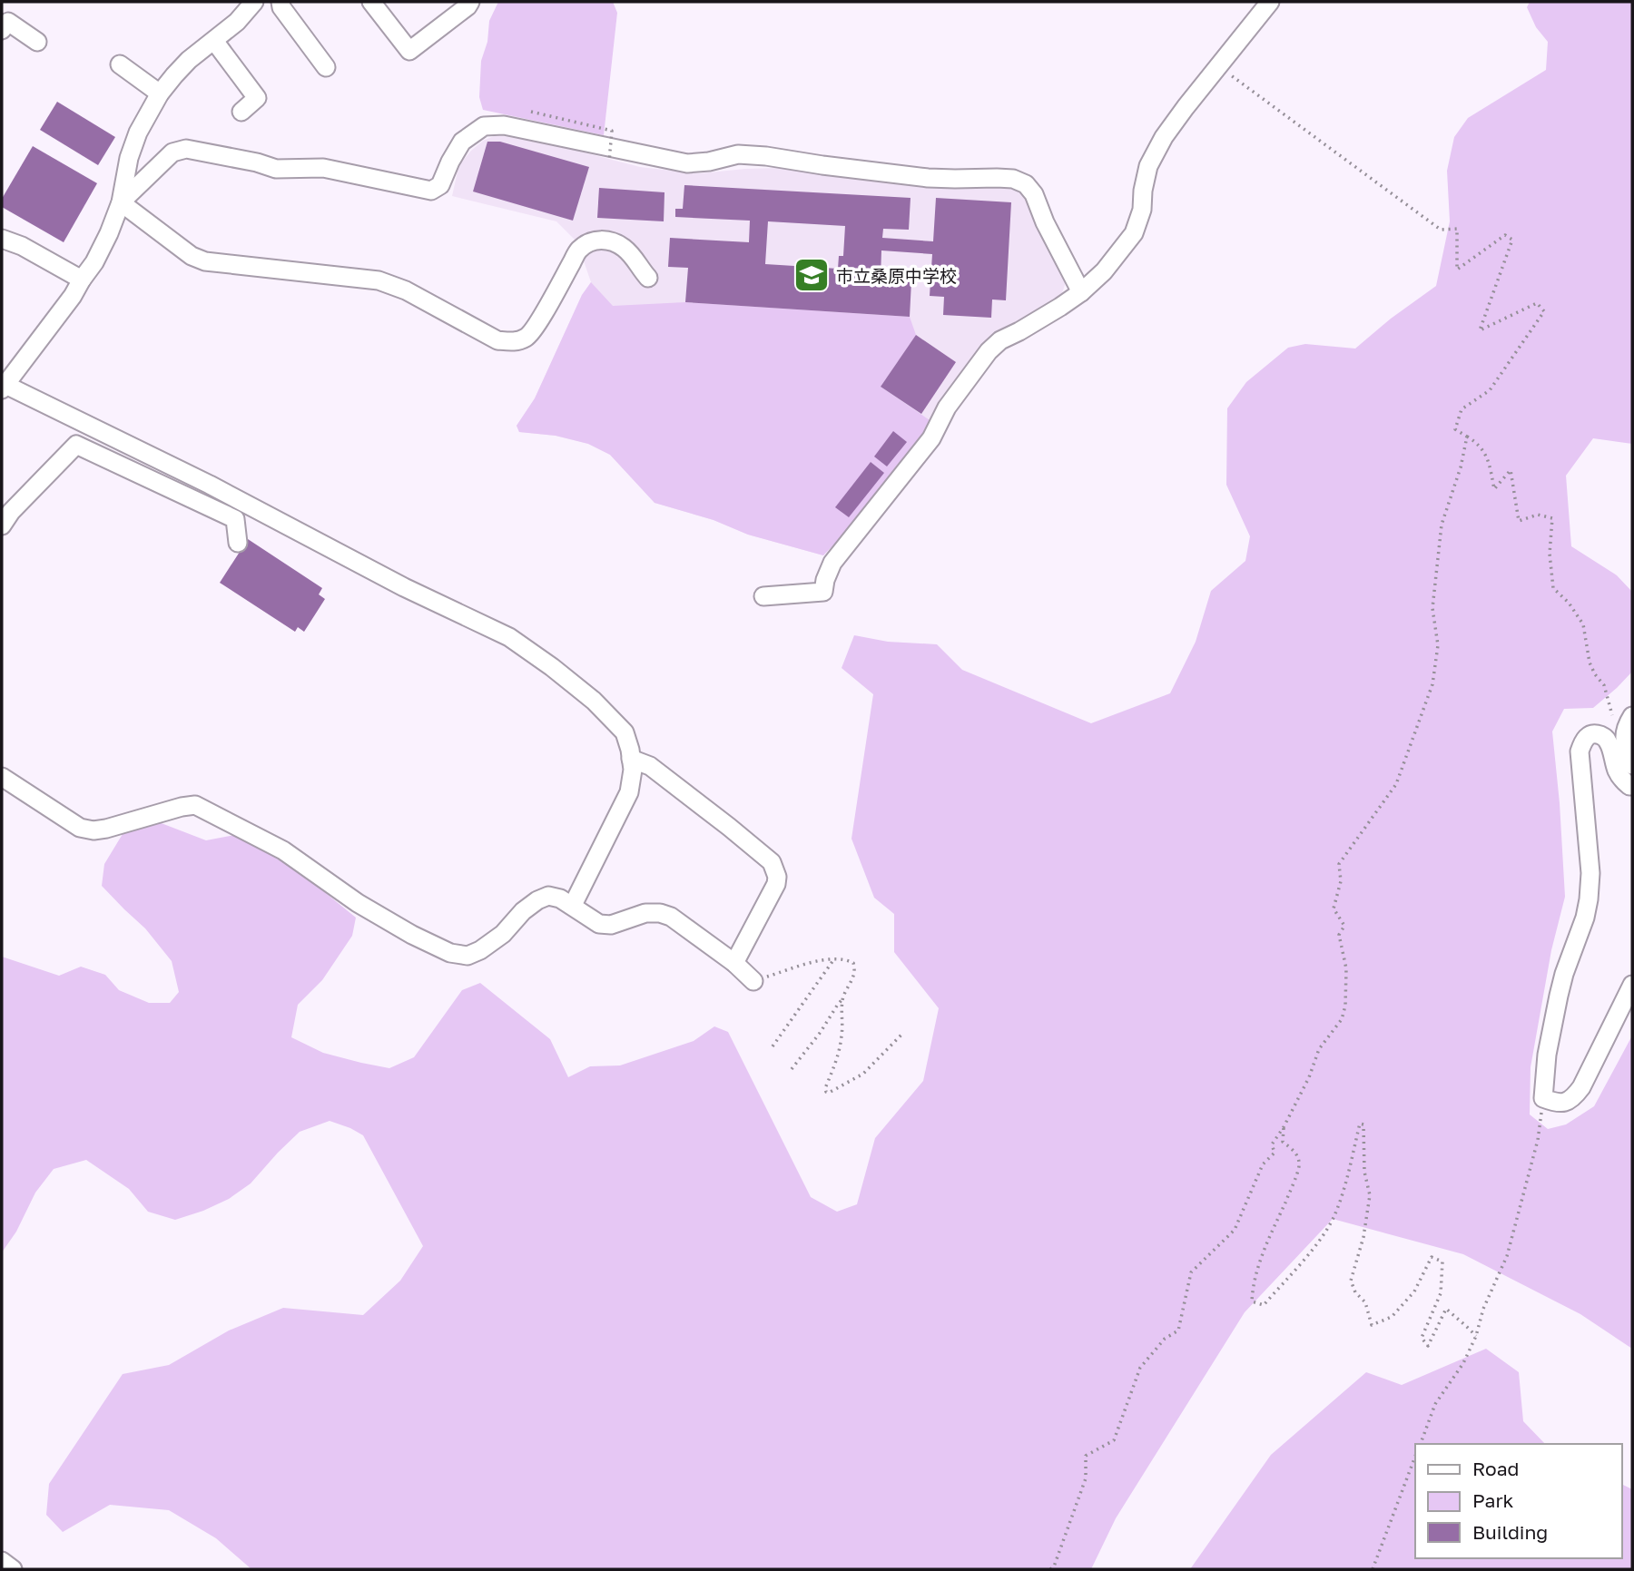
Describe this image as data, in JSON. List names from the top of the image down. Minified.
{"places":{"school or university":["市立桑原中学校"]},"legend":["Road","Park","Building"]}
